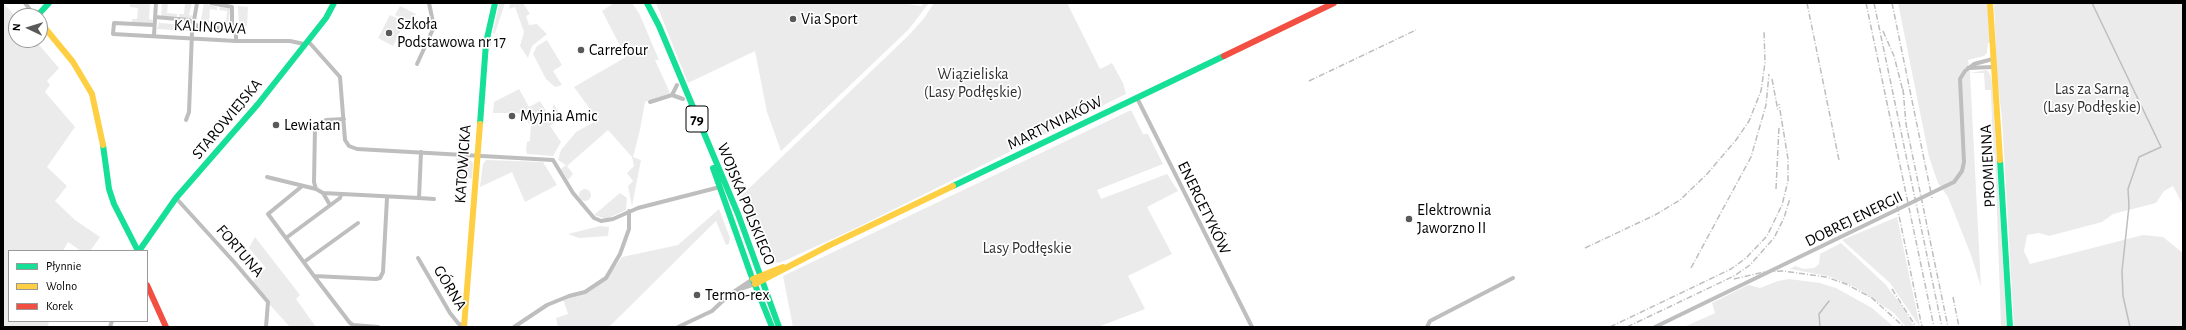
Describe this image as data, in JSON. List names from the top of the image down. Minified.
{"streets":{"main road":["STAROWIEJSKA","79","MARTYNIAKÓW","KATOWICKA","PROMIENNA","WOJSKA POLSKIEGO"],"street":["KALINOWA","ENERGETYKÓW","DOBREJ ENERGII","FORTUNA","GÓRNA"]},"crossings":[["KALINOWA","STAROWIEJSKA"],["STAROWIEJSKA","FORTUNA"],["MARTYNIAKÓW","WOJSKA POLSKIEGO"],["MARTYNIAKÓW","ENERGETYKÓW"],["KATOWICKA","GÓRNA"]],"parks":["Wiązieliska (Lasy Podłęskie)","Las za Sarną (Lasy Podłęskie)","Lasy Podłęskie"],"places":["Via Sport","Szkoła Podstawowa nr 17","Carrefour","Myjnia Amic","Lewiatan","Elektrownia Jaworzno II","Termo-rex"],"legend":["Płynnie","Wolno","Korek"],"north":"left"}
